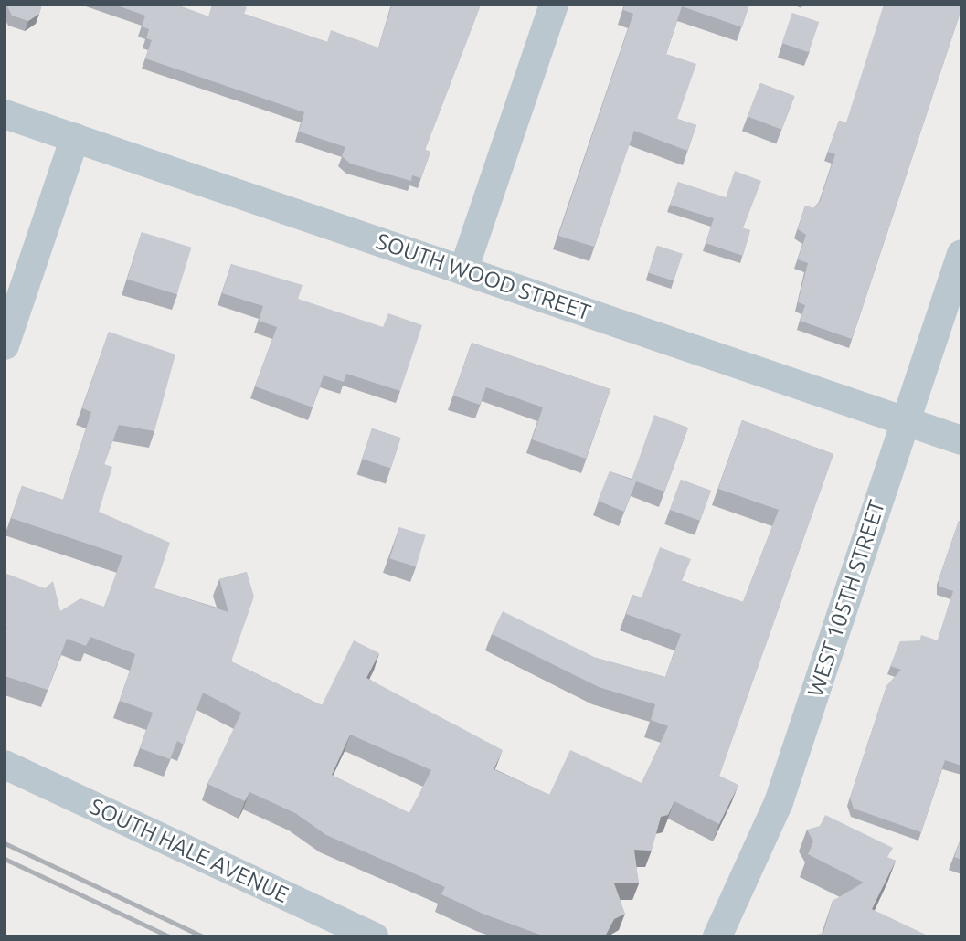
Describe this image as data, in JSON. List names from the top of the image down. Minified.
{"streets":{"street":["SOUTH WOOD STREET","WEST 105TH STREET","SOUTH HALE AVENUE"]},"crossings":[["SOUTH WOOD STREET","WEST 105TH STREET"]]}
